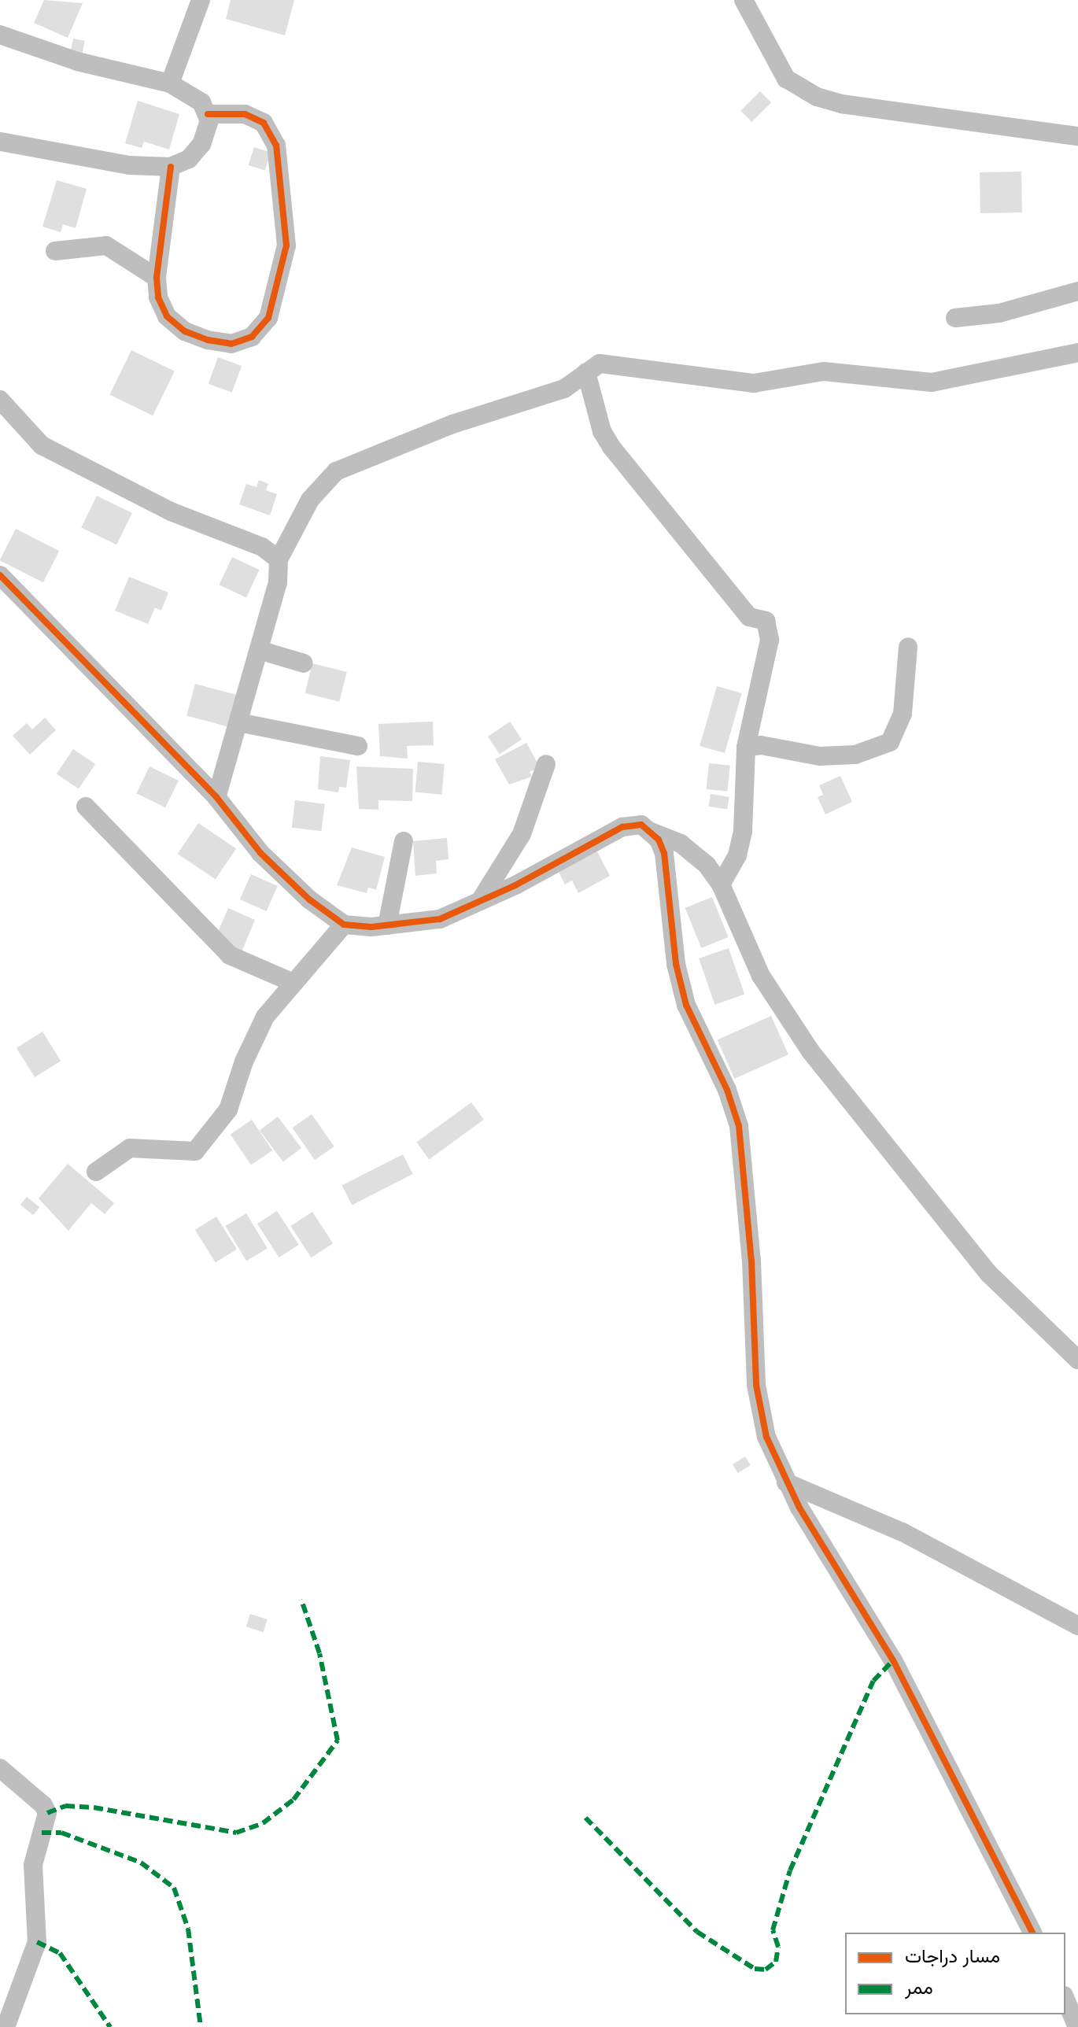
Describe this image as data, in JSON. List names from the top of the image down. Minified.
{"legend":["مسار دراجات","ممر"]}
